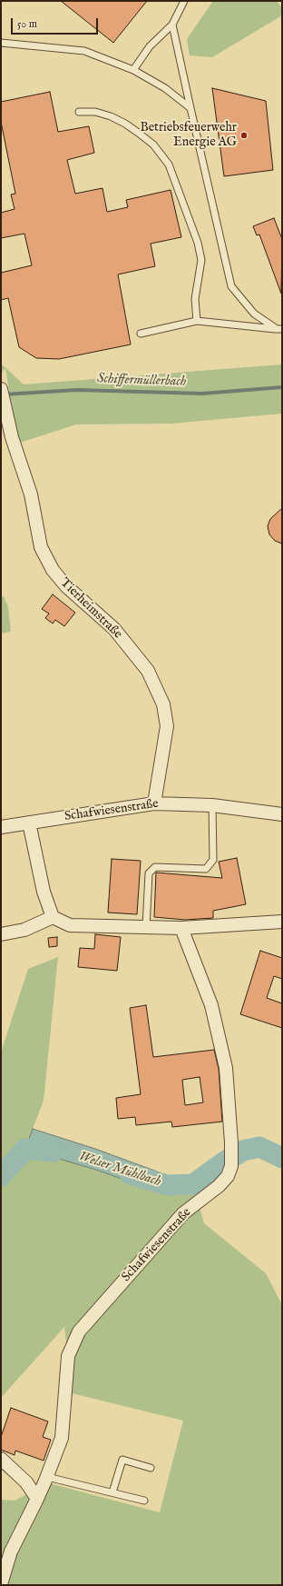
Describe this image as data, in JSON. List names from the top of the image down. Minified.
{"streets":{"street":["Tierheimstraße","Schafwiesenstraße"]},"crossings":[["Tierheimstraße","Schafwiesenstraße"]],"water":["Schiffermüllerbach","Welser Mühlbach"],"places":["Betriebsfeuerwehr Energie AG"],"scale_bar":"50 m"}
